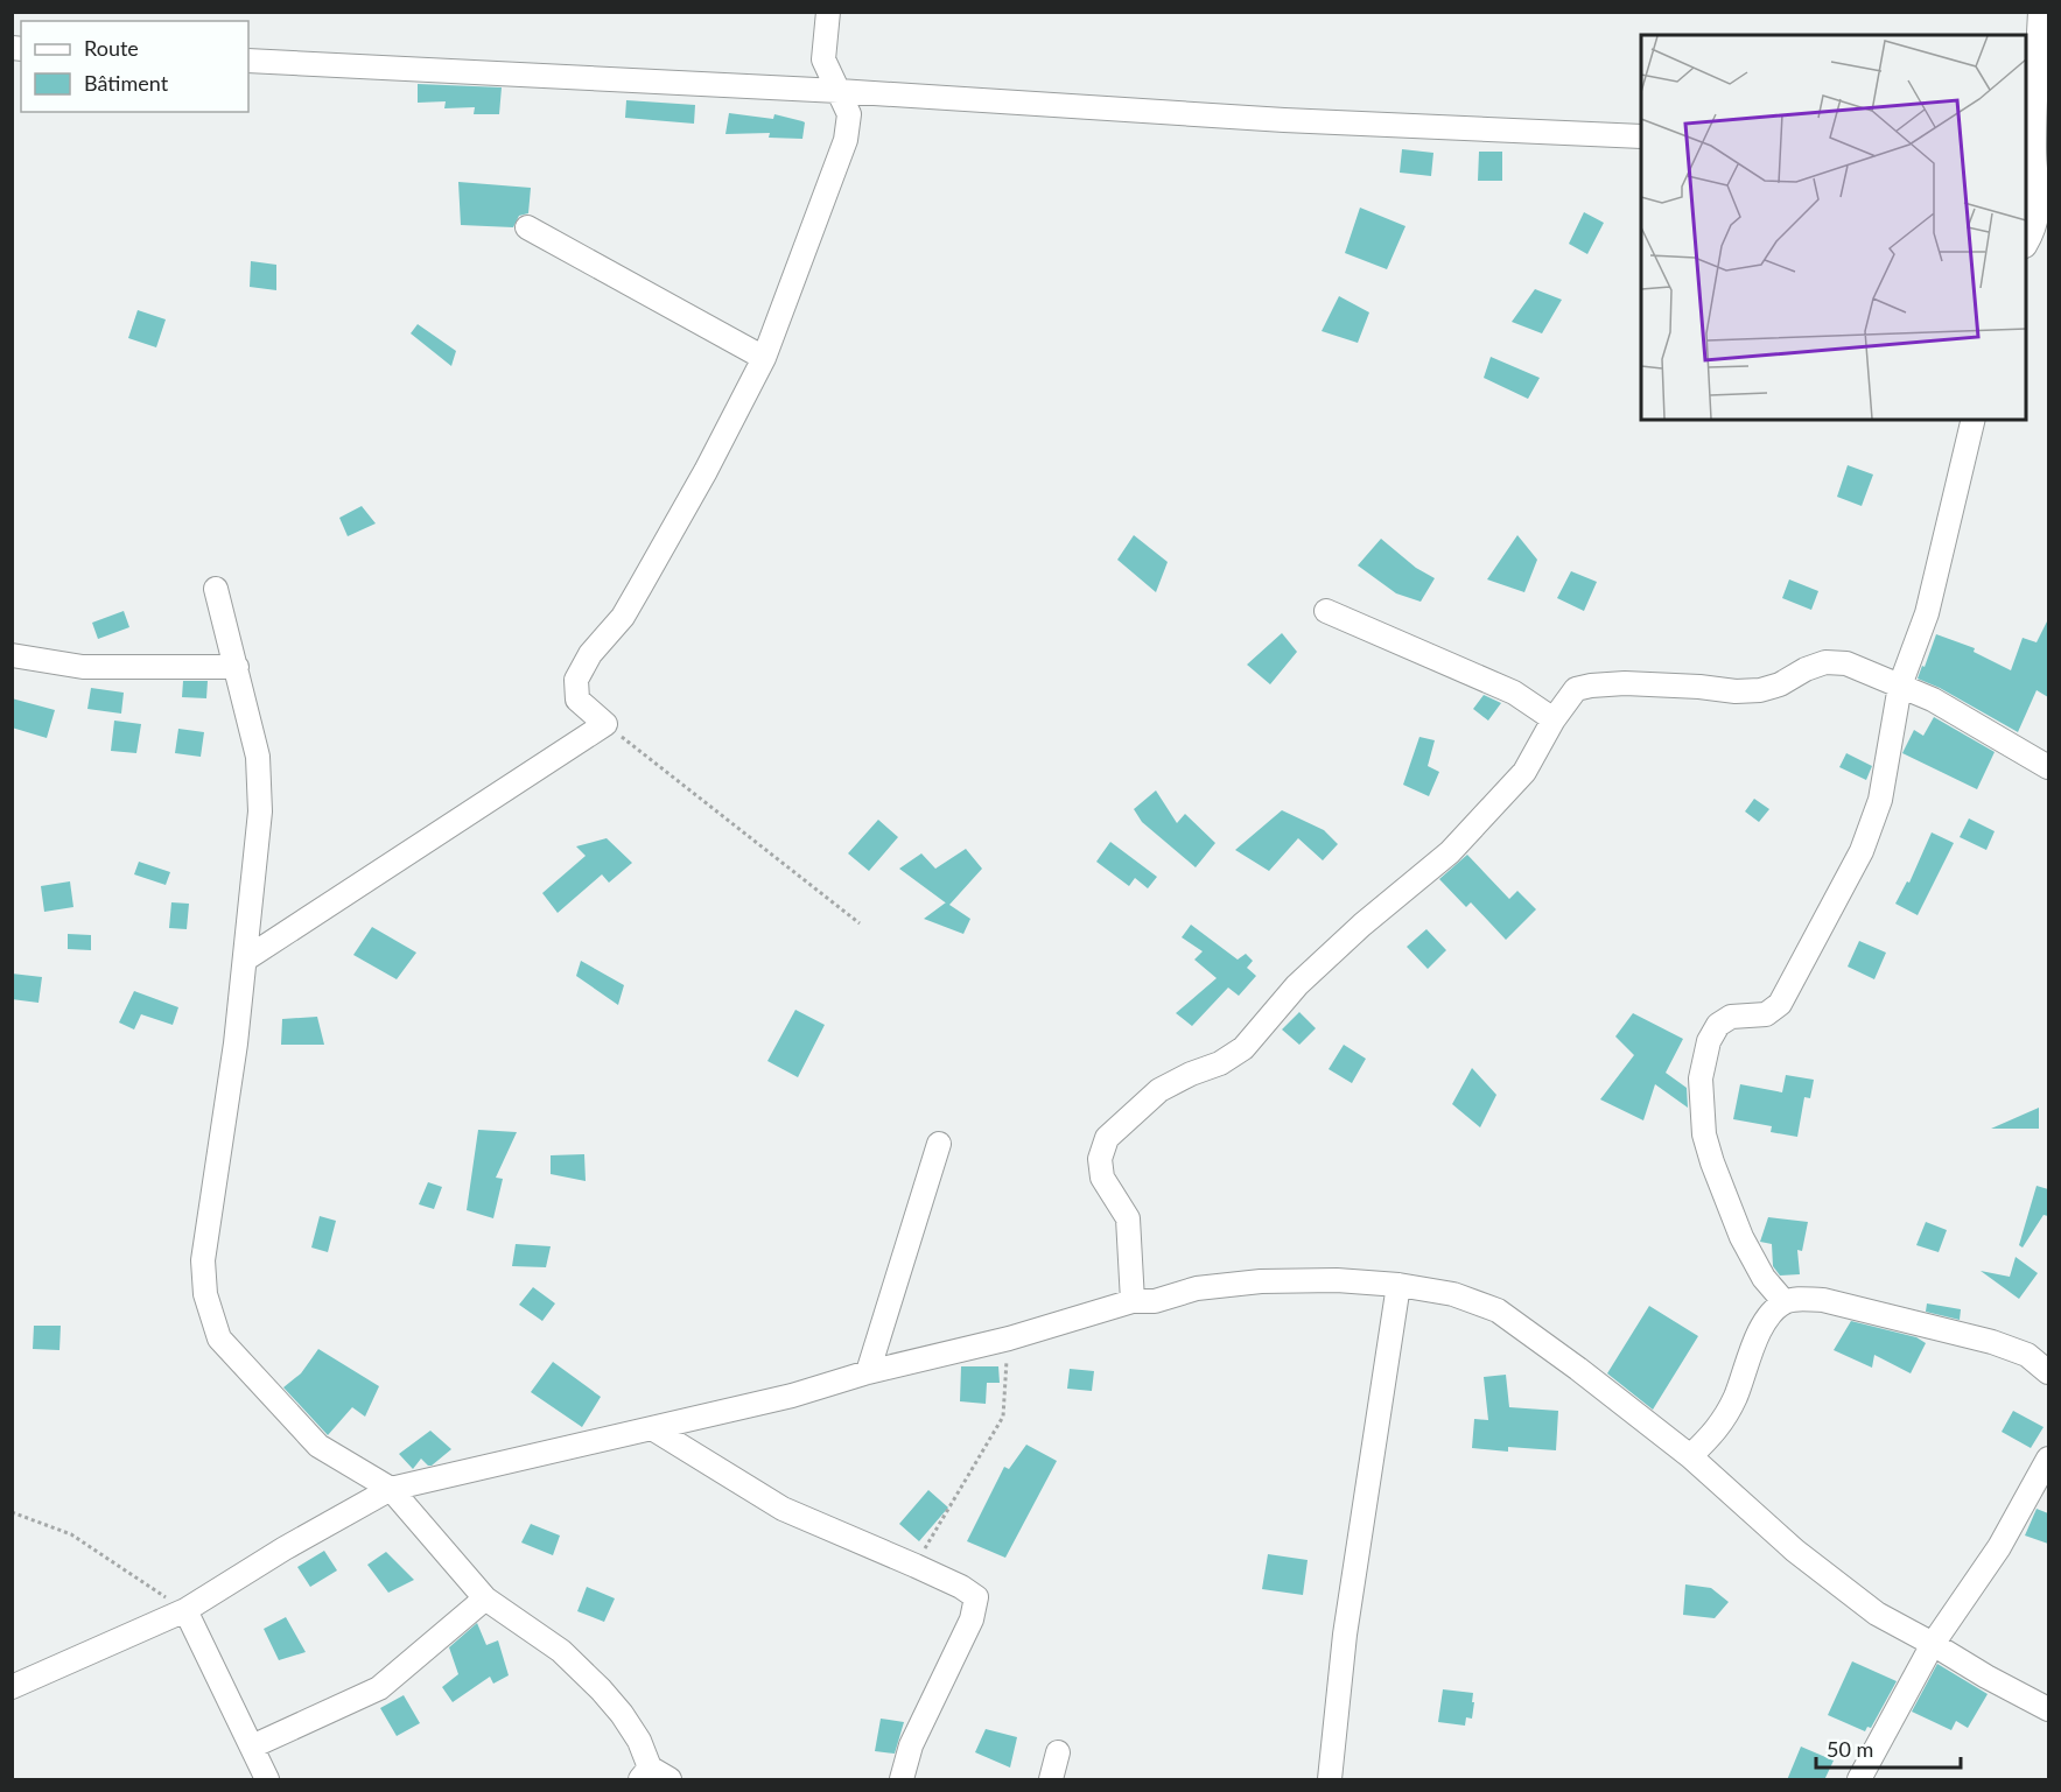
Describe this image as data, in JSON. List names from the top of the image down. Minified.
{"legend":["Route","Bâtiment"],"scale_bar":"50 m"}
